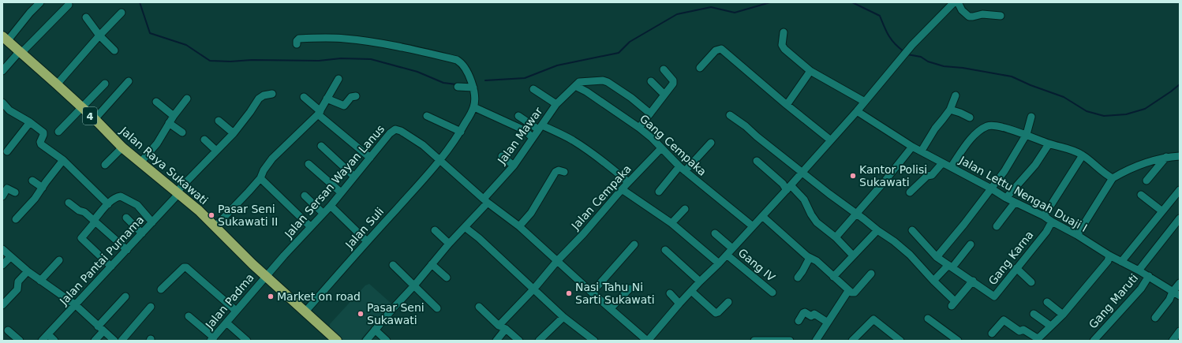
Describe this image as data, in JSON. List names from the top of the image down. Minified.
{"streets":{"highway":["4","Jalan Raya Sukawati"],"street":["Jalan Mawar","Gang Cempaka","Jalan Sersan Wayan Lanus","Jalan Lettu Nengah Duaji I","Jalan Cempaka","Jalan Suli","Gang Karna","Jalan Pantai Purnama","Gang IV","Jalan Padma","Gang Maruti"]},"crossings":[["Jalan Mawar","Gang Cempaka"],["Jalan Mawar","Jalan Sersan Wayan Lanus"],["Gang Cempaka","Jalan Cempaka"],["Jalan Raya Sukawati","Jalan Sersan Wayan Lanus"],["Jalan Raya Sukawati","Jalan Suli"],["Jalan Raya Sukawati","Jalan Pantai Purnama"],["Jalan Raya Sukawati","Jalan Padma"],["Jalan Sersan Wayan Lanus","Jalan Cempaka"],["Jalan Sersan Wayan Lanus","Jalan Suli"],["Jalan Sersan Wayan Lanus","Jalan Padma"],["Jalan Lettu Nengah Duaji I","Gang Karna"],["Jalan Lettu Nengah Duaji I","Gang Maruti"]],"places":["Kantor Polisi Sukawati","Pasar Seni Sukawati II","Nasi Tahu Ni Sarti Sukawati","Market on road","Pasar Seni Sukawati"]}
